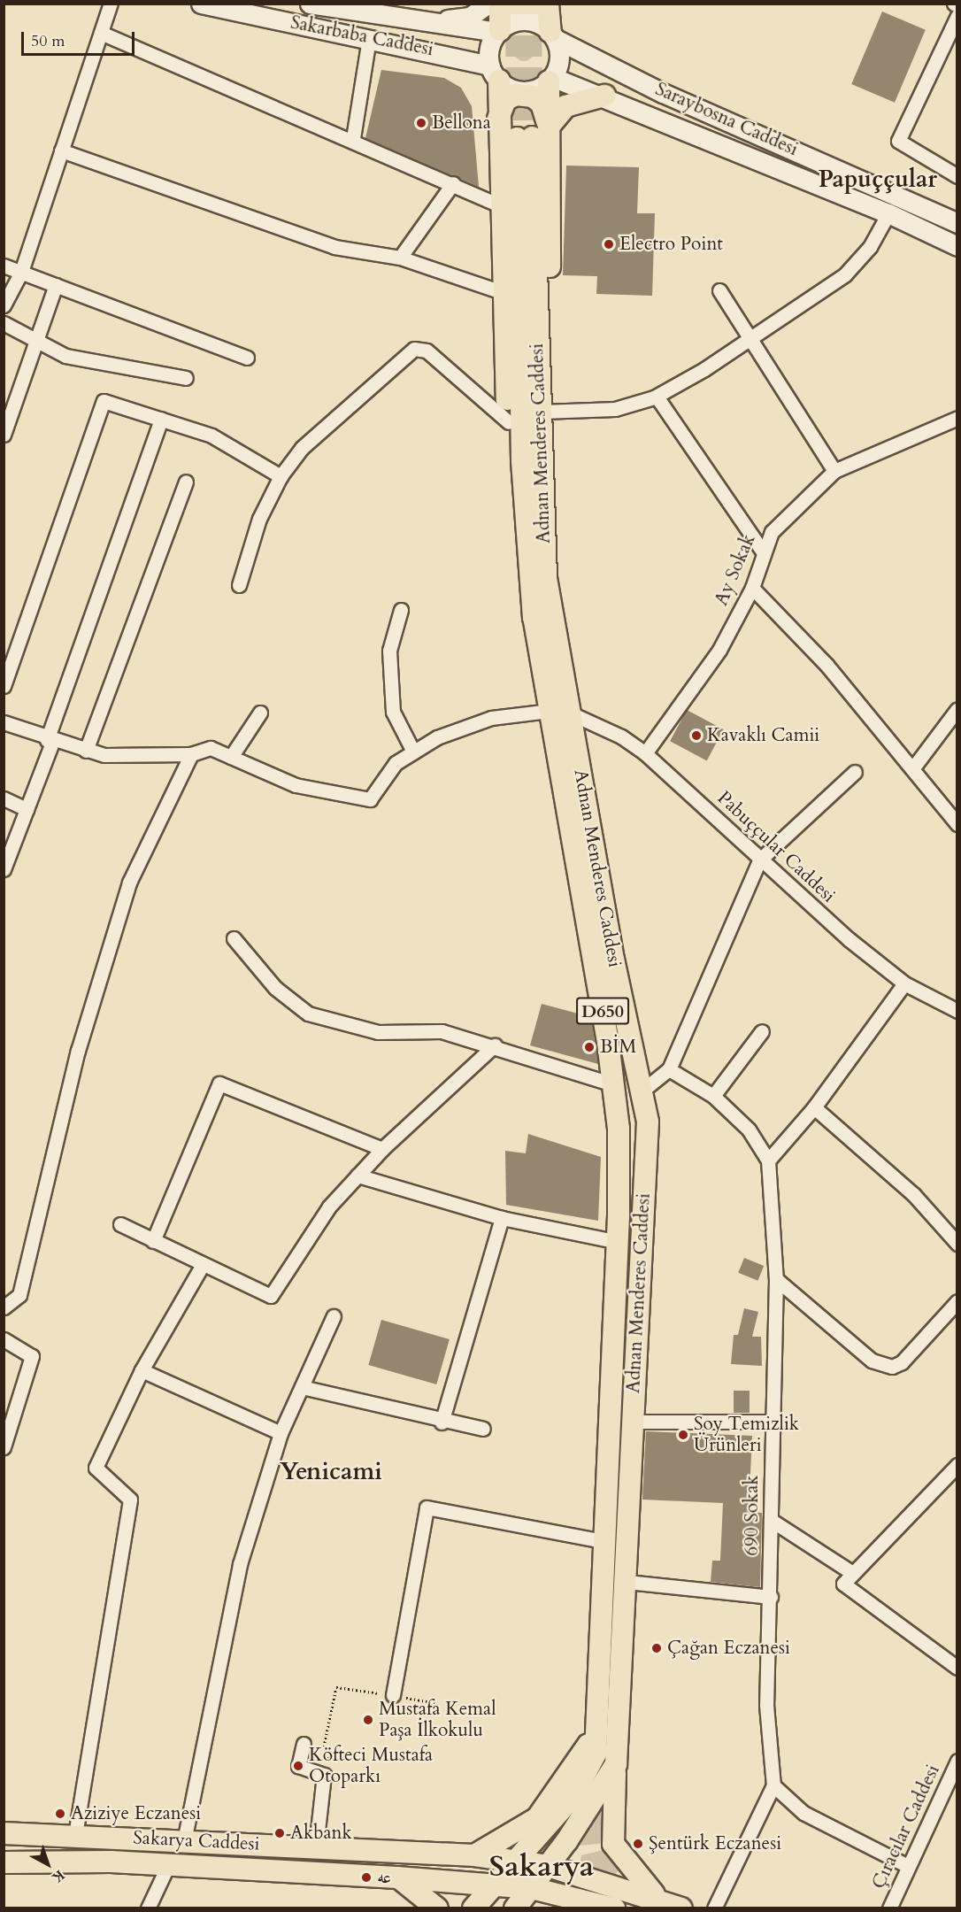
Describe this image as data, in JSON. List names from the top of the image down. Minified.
{"streets":{"main road":["Sakarbaba Caddesi","Saraybosna Caddesi","Adnan Menderes Caddesi","D650","Sakarya Caddesi"],"street":["Ay Sokak","Pabuççular Caddesi","690 Sokak","Çıracılar Caddesi"]},"crossings":[["Sakarbaba Caddesi","Saraybosna Caddesi"],["Adnan Menderes Caddesi","Pabuççular Caddesi"],["Adnan Menderes Caddesi","Sakarya Caddesi"],["Ay Sokak","Pabuççular Caddesi"]],"districts":["Papuççular","Yenicami","Sakarya"],"places":["Bellona","Electro Point","Kavaklı Camii","BİM","Soy Temizlik Ürünleri","Çağan Eczanesi","Mustafa Kemal Paşa İlkokulu","Köfteci Mustafa Otoparkı","Aziziye Eczanesi","Akbank","Şentürk Eczanesi","عه"],"scale_bar":"50 m","north":"bottom right"}
